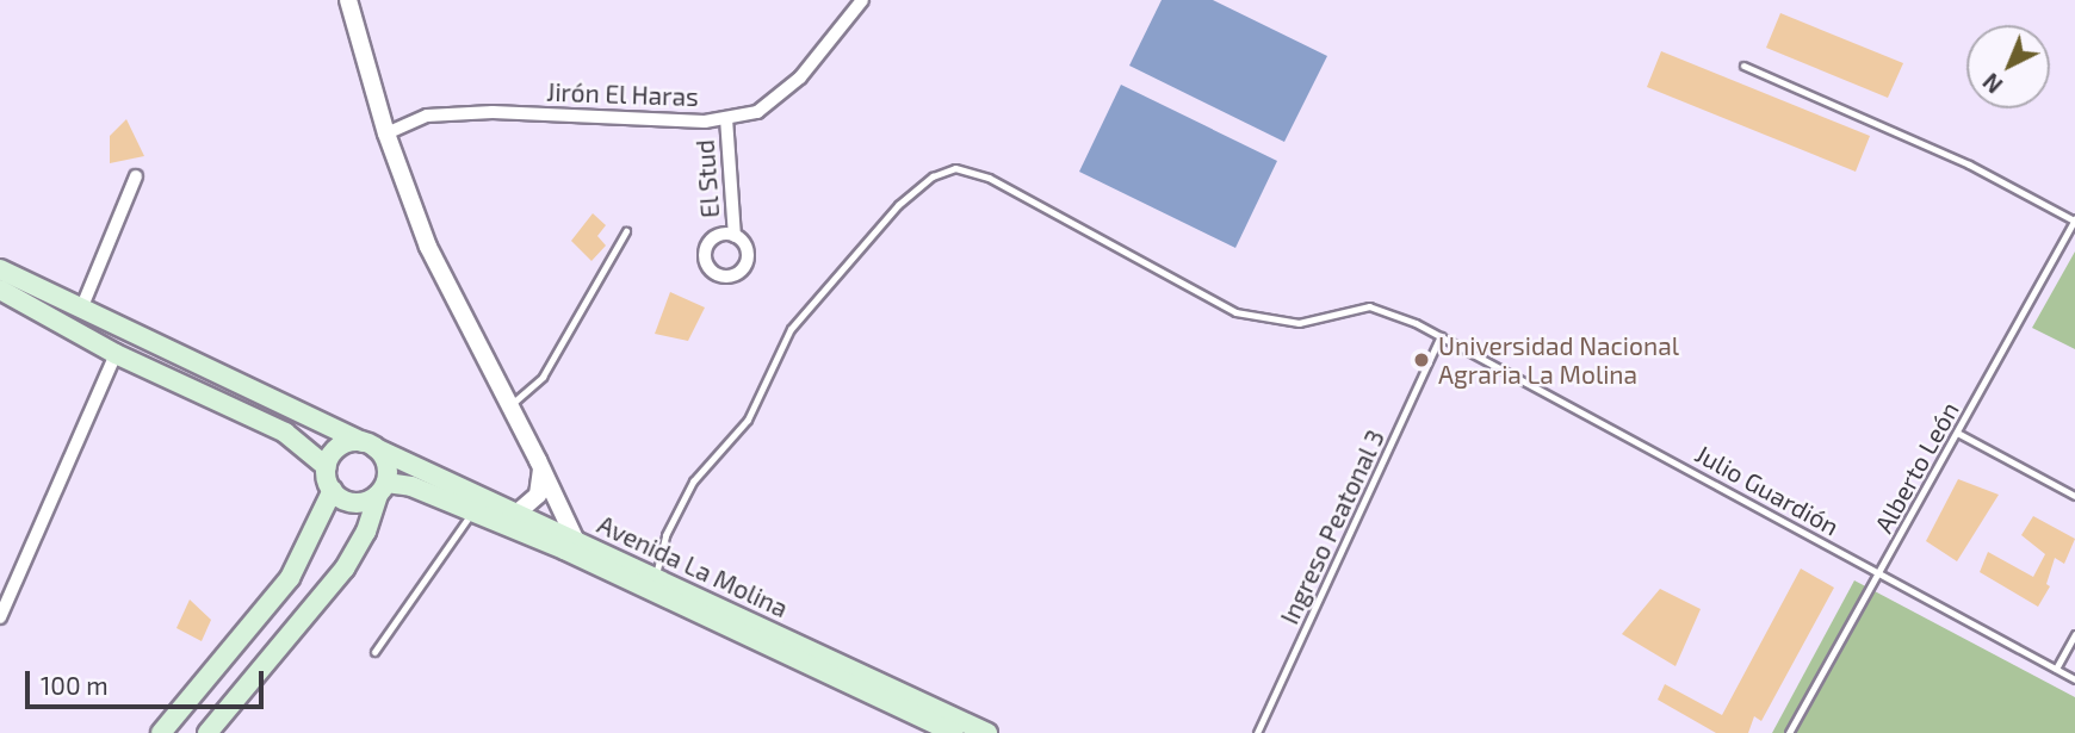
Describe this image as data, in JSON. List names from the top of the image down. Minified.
{"streets":{"main road":["Avenida La Molina"],"street":["Jirón El Haras","El Stud"],"lane":["Alberto León","Julio Guardión","Ingreso Peatonal 3"]},"crossings":[["Jirón El Haras","El Stud"],["Alberto León","Julio Guardión"],["Julio Guardión","Ingreso Peatonal 3"],["Julio Guardión","Avenida La Molina"]],"places":["Universidad Nacional Agraria La Molina"],"scale_bar":"100 m","north":"bottom left"}
